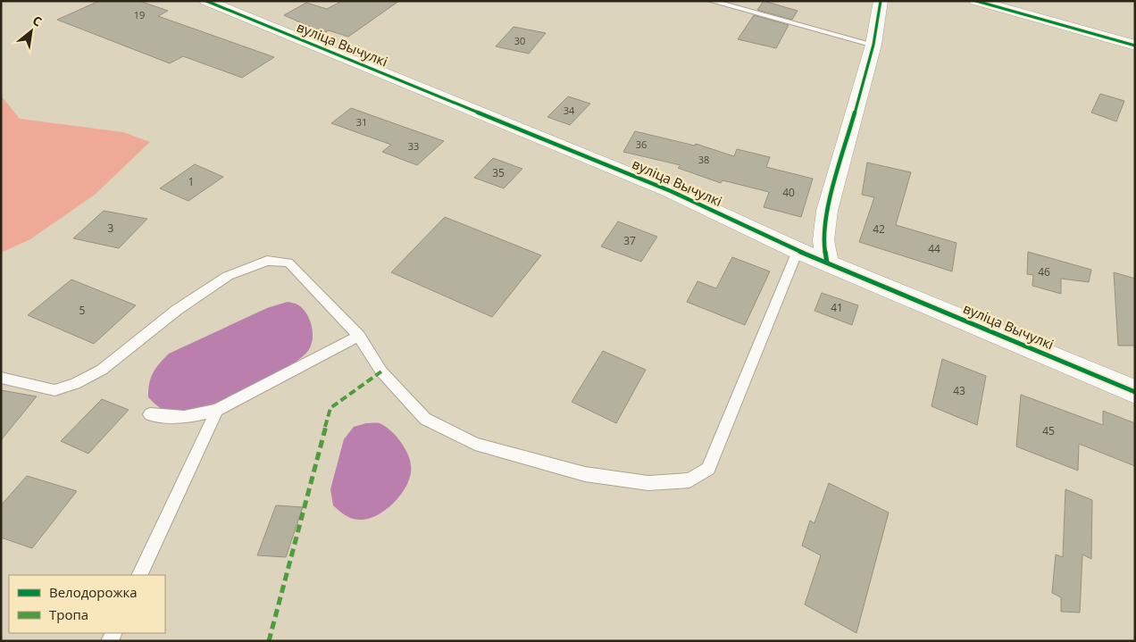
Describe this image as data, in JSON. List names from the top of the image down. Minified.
{"streets":{"street":["вуліца Вычулкі"]},"house_numbers":["19","30","34","31","36","33","38","35","1","40","3","42","37","44","46","41","5","43","45"],"legend":["Велодорожка","Тропа"],"north":"top right"}
